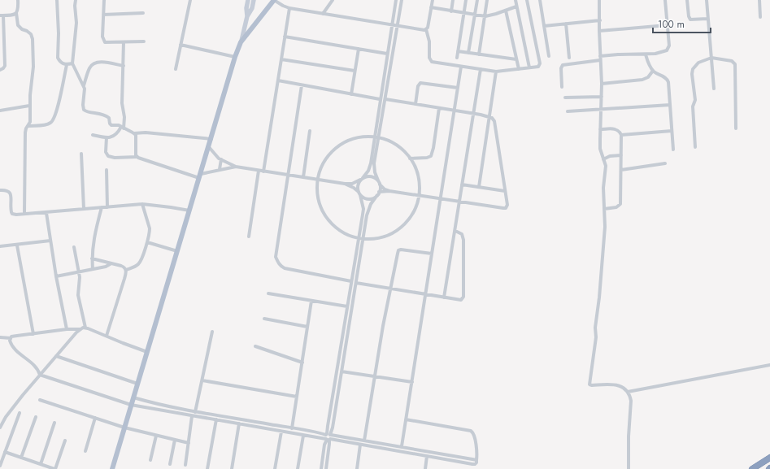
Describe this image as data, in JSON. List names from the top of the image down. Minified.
{"scale_bar":"100 m"}
